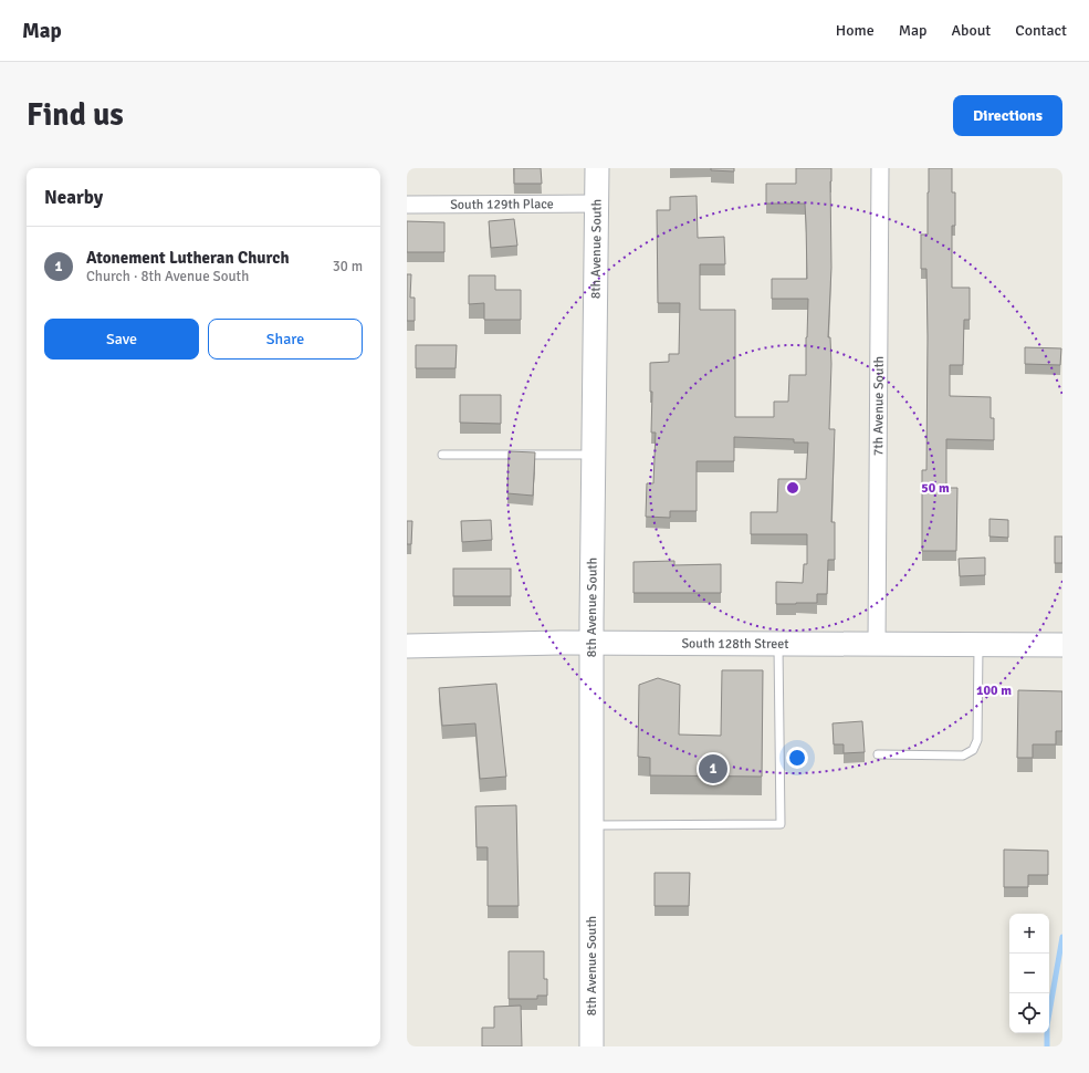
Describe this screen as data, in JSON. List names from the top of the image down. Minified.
{"streets":{"street":["South 129th Place","8th Avenue South","7th Avenue South","South 128th Street"]},"crossings":[["South 129th Place","8th Avenue South"],["8th Avenue South","South 128th Street"],["7th Avenue South","South 128th Street"]],"page":{"header":"Map","nav":["Home","Map","About","Contact"],"buttons":["Directions",["Save","Share"]],"title":"Find us","heading":"Nearby","list":[{"mark":"1","name":"Atonement Lutheran Church","note":"Church · 8th Avenue South","value":"30 m"}],"pins":"1","map_buttons":["+","−"]},"rings":["50 m","100 m"]}
